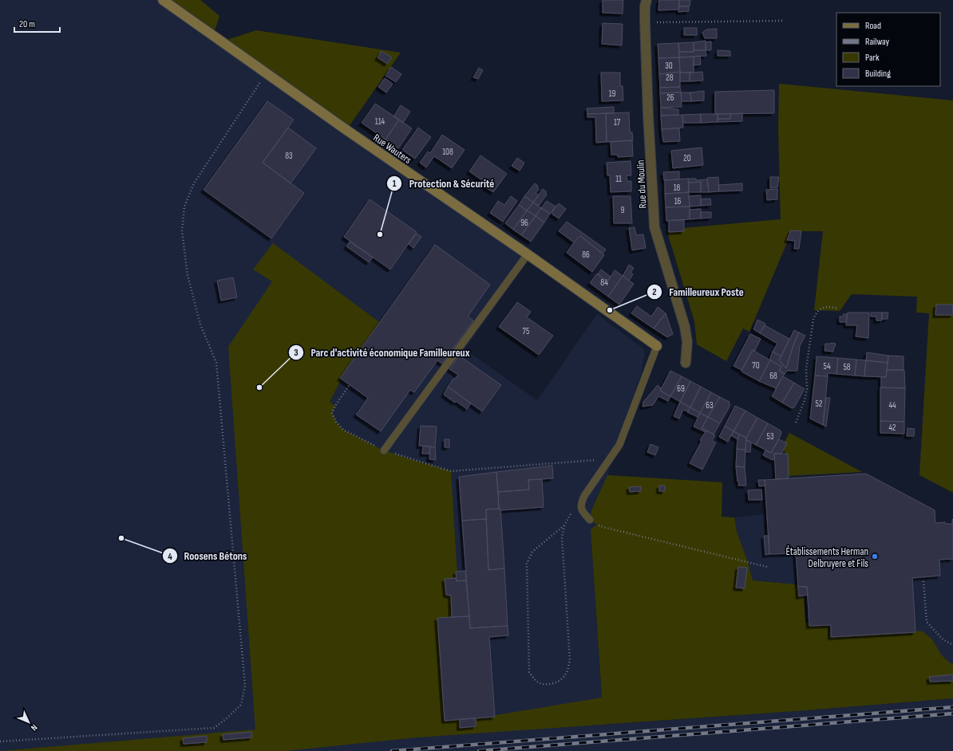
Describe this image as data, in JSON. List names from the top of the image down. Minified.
{"streets":{"street":["Rue Wauters","Rue du Moulin"]},"places":["Protection & Sécurité","Familleureux Poste","Parc d'activité économique Familleureux","Roosens Bétons","Établissements Herman Delbruyere et Fils"],"house_numbers":["30","28","19","26","114","17","108","83","20","11","18","16","9","96","86","84","75","70","54","58","68","69","52","63","44","42","53"],"legend":["Road","Railway","Park","Building"],"scale_bar":"20 m","north":"bottom right"}
